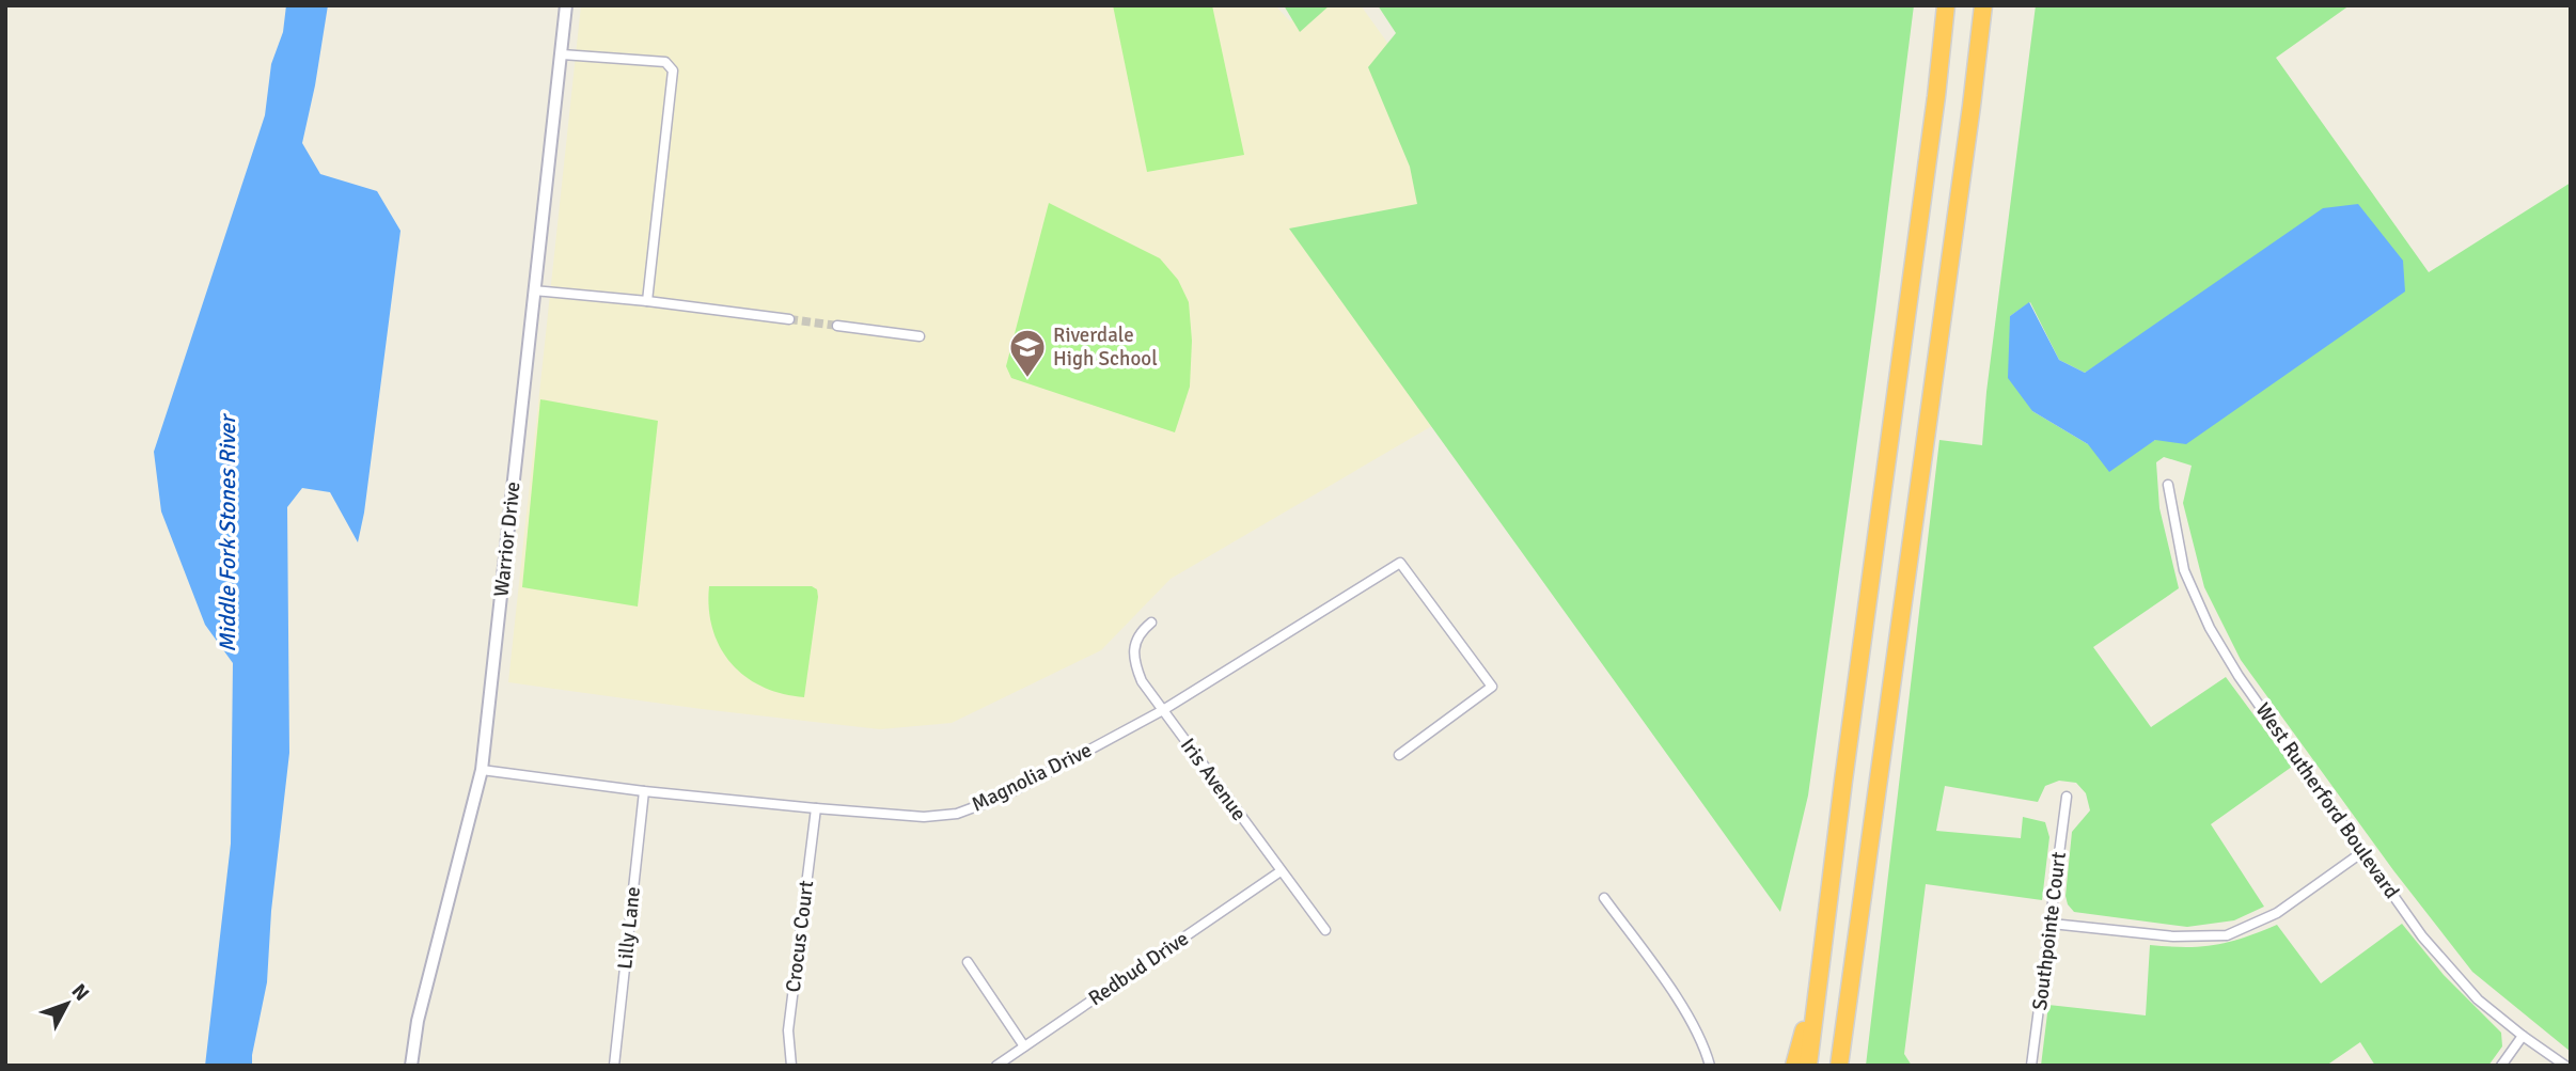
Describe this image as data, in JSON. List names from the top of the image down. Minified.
{"streets":{"street":["Warrior Drive","Magnolia Drive","Iris Avenue","West Rutherford Boulevard","Lilly Lane","Southpointe Court","Crocus Court","Redbud Drive"]},"crossings":[["Warrior Drive","Magnolia Drive"],["Magnolia Drive","Iris Avenue"],["Magnolia Drive","Lilly Lane"],["Magnolia Drive","Crocus Court"],["Iris Avenue","Redbud Drive"]],"water":["Middle Fork Stones River"],"places":{"school or university":["Riverdale High School"]},"north":"top right"}
